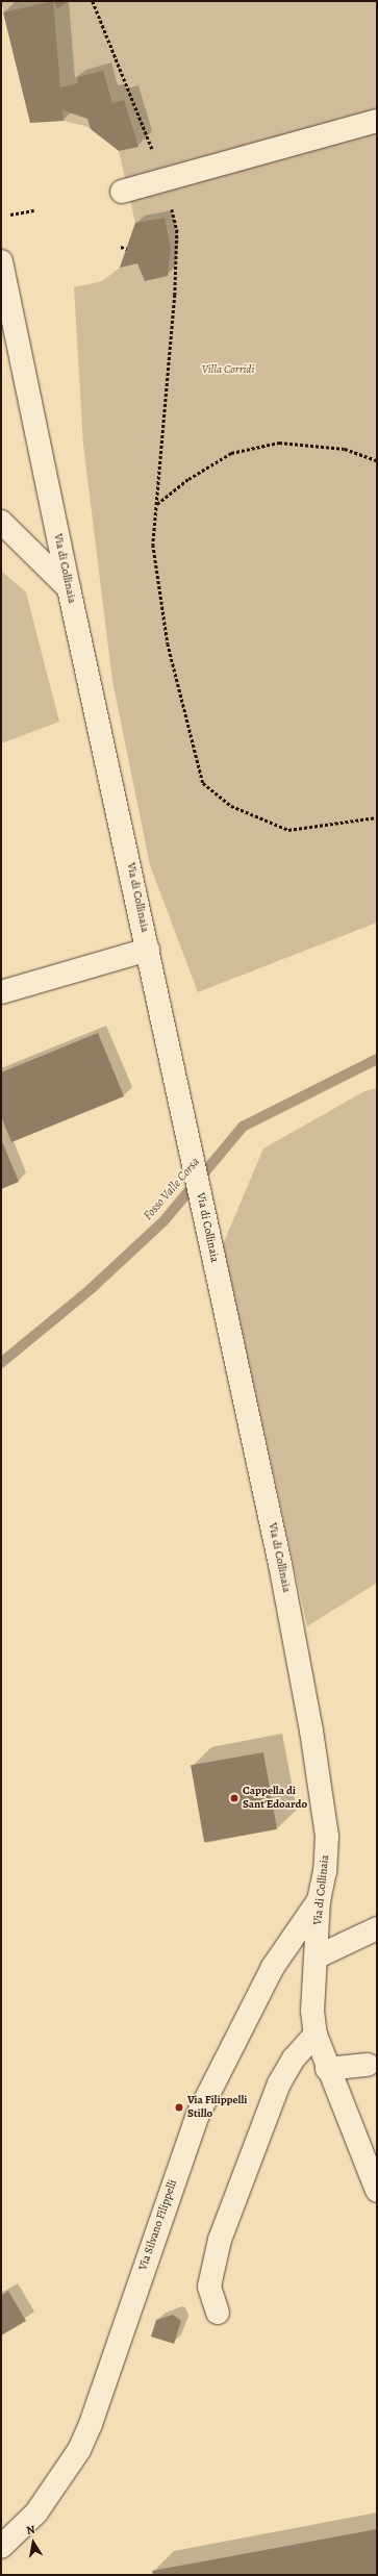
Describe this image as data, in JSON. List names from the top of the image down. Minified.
{"streets":{"street":["Via di Collinaia","Via Silvano Filippelli"]},"crossings":[["Via di Collinaia","Via Silvano Filippelli"]],"water":["Fosso Valle Corsa"],"parks":["Villa Corridi"],"places":["Cappella di Sant'Edoardo","Via Filippelli Stillo"],"north":"top"}
